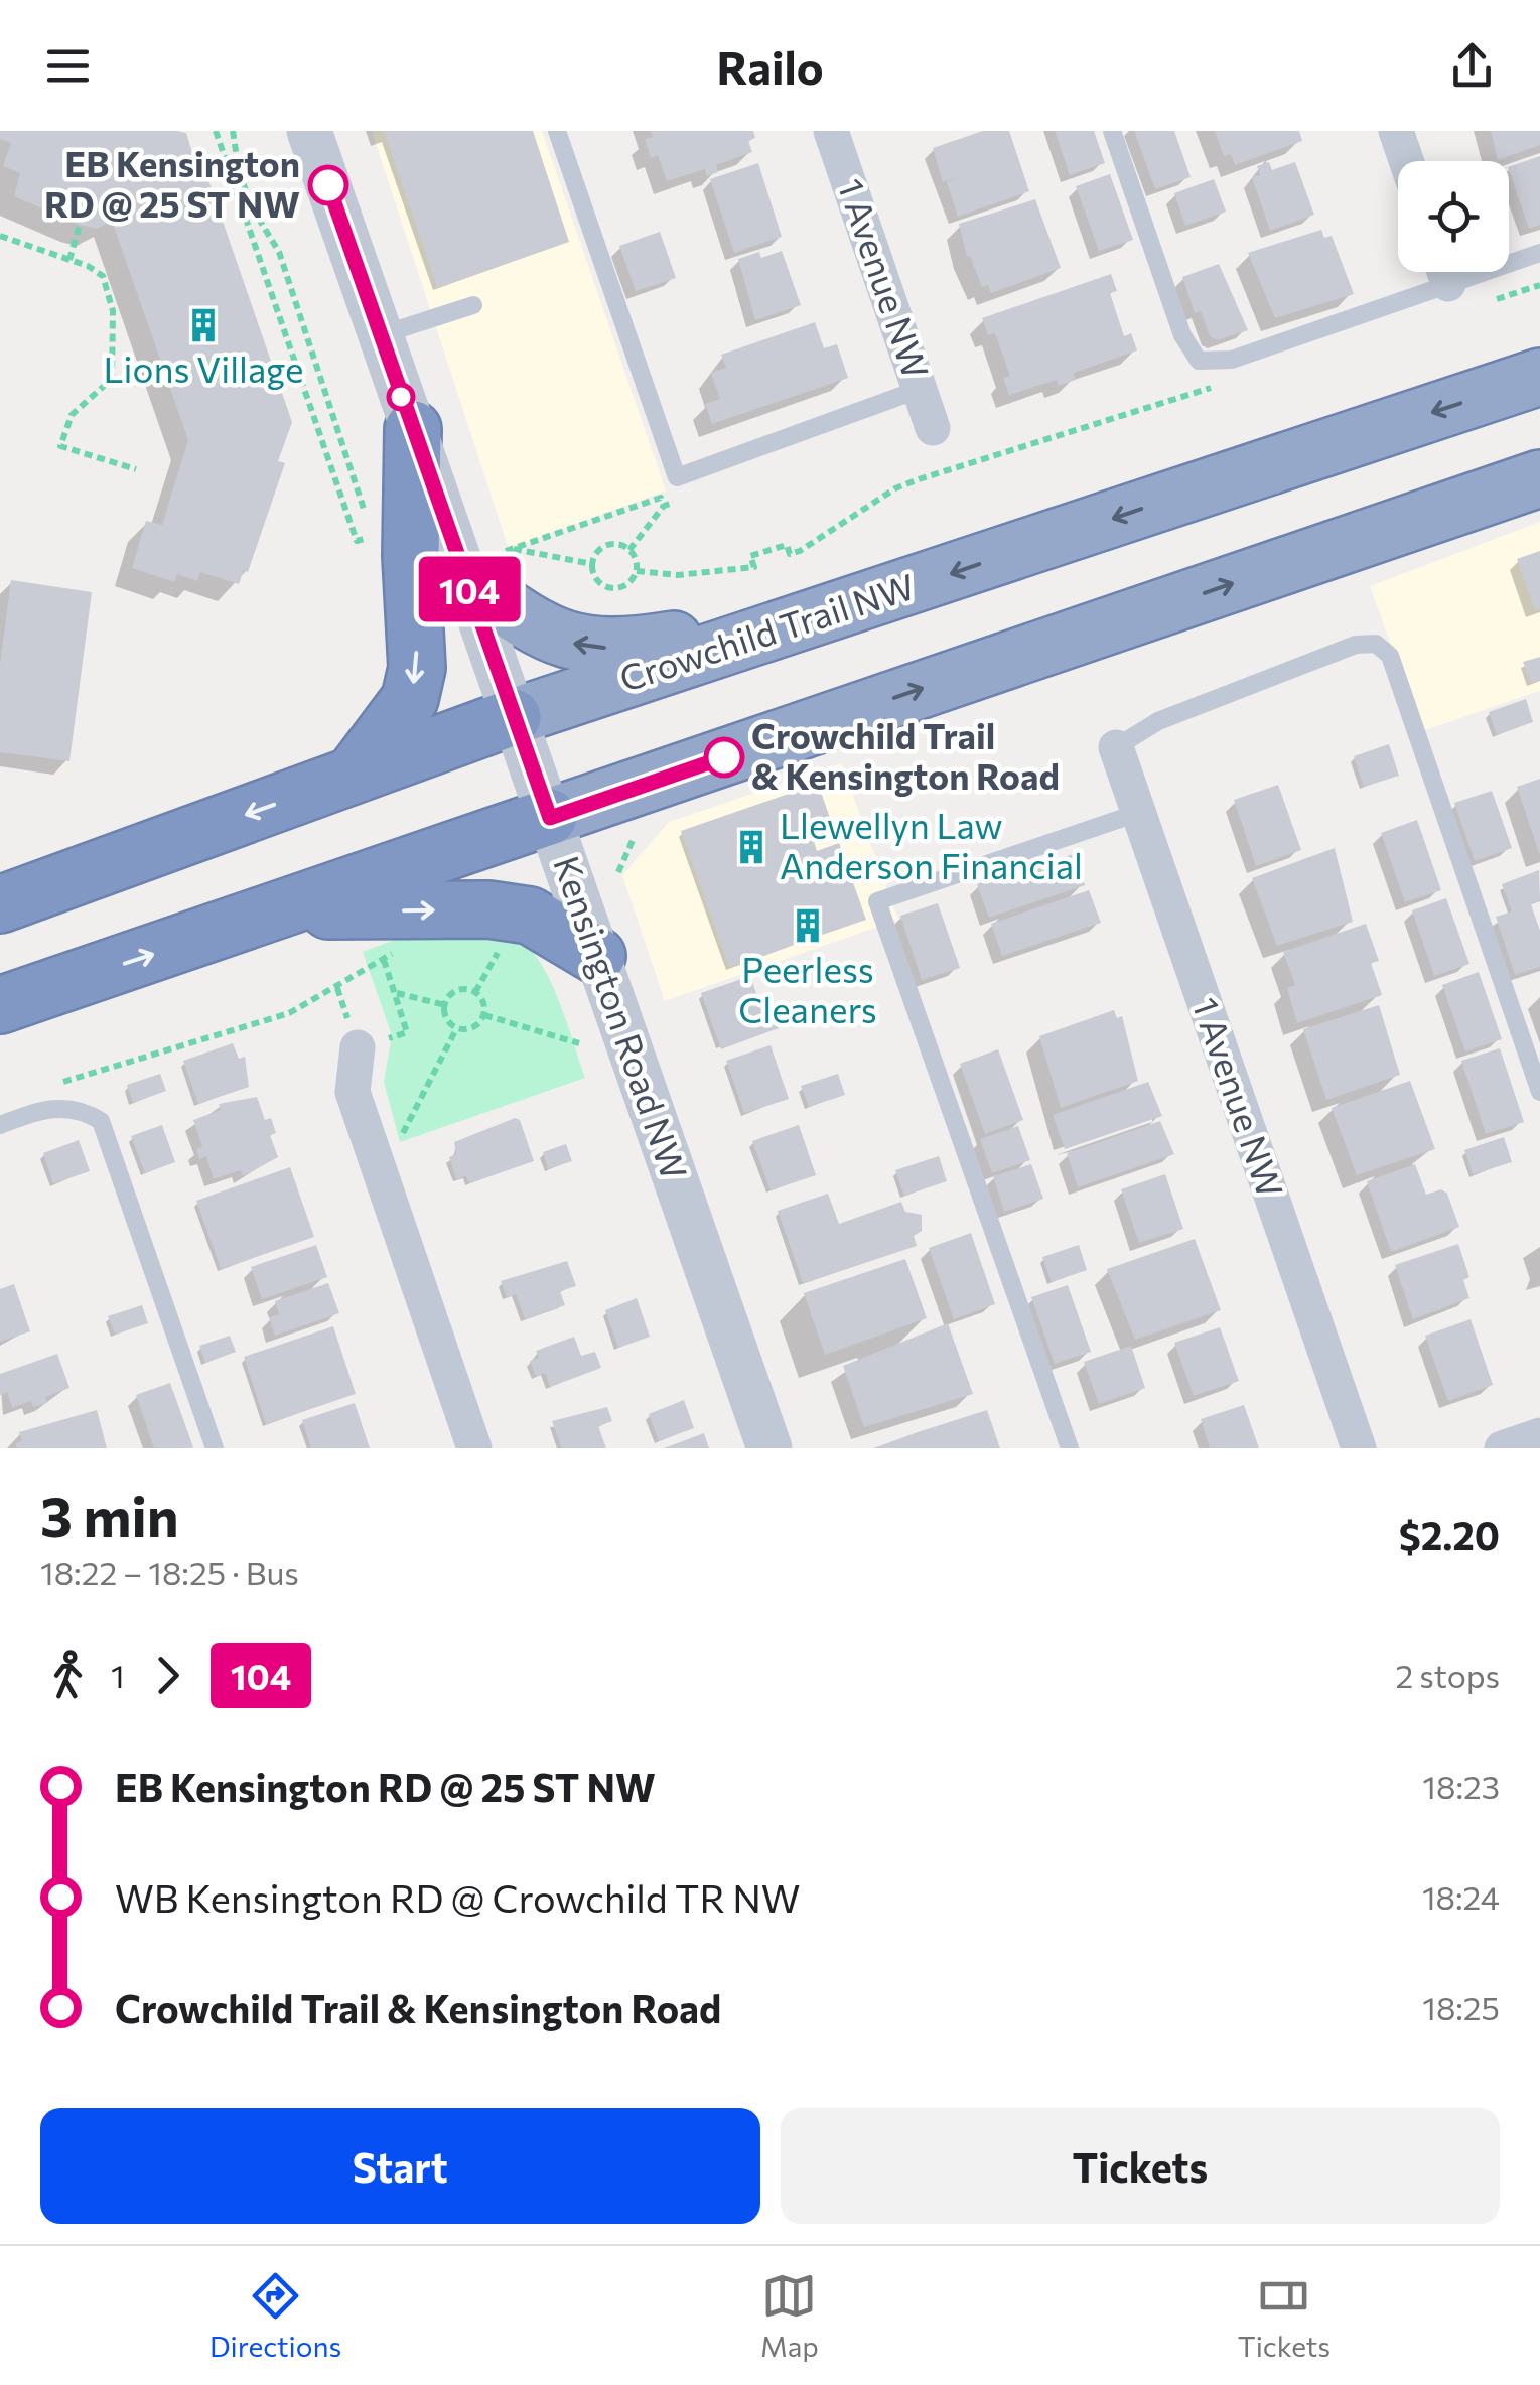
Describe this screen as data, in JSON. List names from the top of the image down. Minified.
{"streets":{"highway":["Crowchild Trail NW"],"street":["1 Avenue NW","Kensington Road NW"]},"crossings":[["Crowchild Trail NW","Kensington Road NW"]],"places":{"other":["EB Kensington RD @ 25 ST NW","Crowchild Trail & Kensington Road"],"building":["Lions Village","Llewellyn Law Anderson Financial","Peerless Cleaners"]},"lines":["bus line 104"],"page":{"header":"Railo","on_map":"104","heading":["3 min","18:22 – 18:25 · Bus","$2.20"],"legs":["1","104","2 stops"],"list":[{"name":"EB Kensington RD @ 25 ST NW","value":"18:23"},{"name":"WB Kensington RD @ Crowchild TR NW","value":"18:24"},{"name":"Crowchild Trail & Kensington Road","value":"18:25"}],"buttons":["Start","Tickets"],"tabs":["Directions","Map","Tickets"]}}
